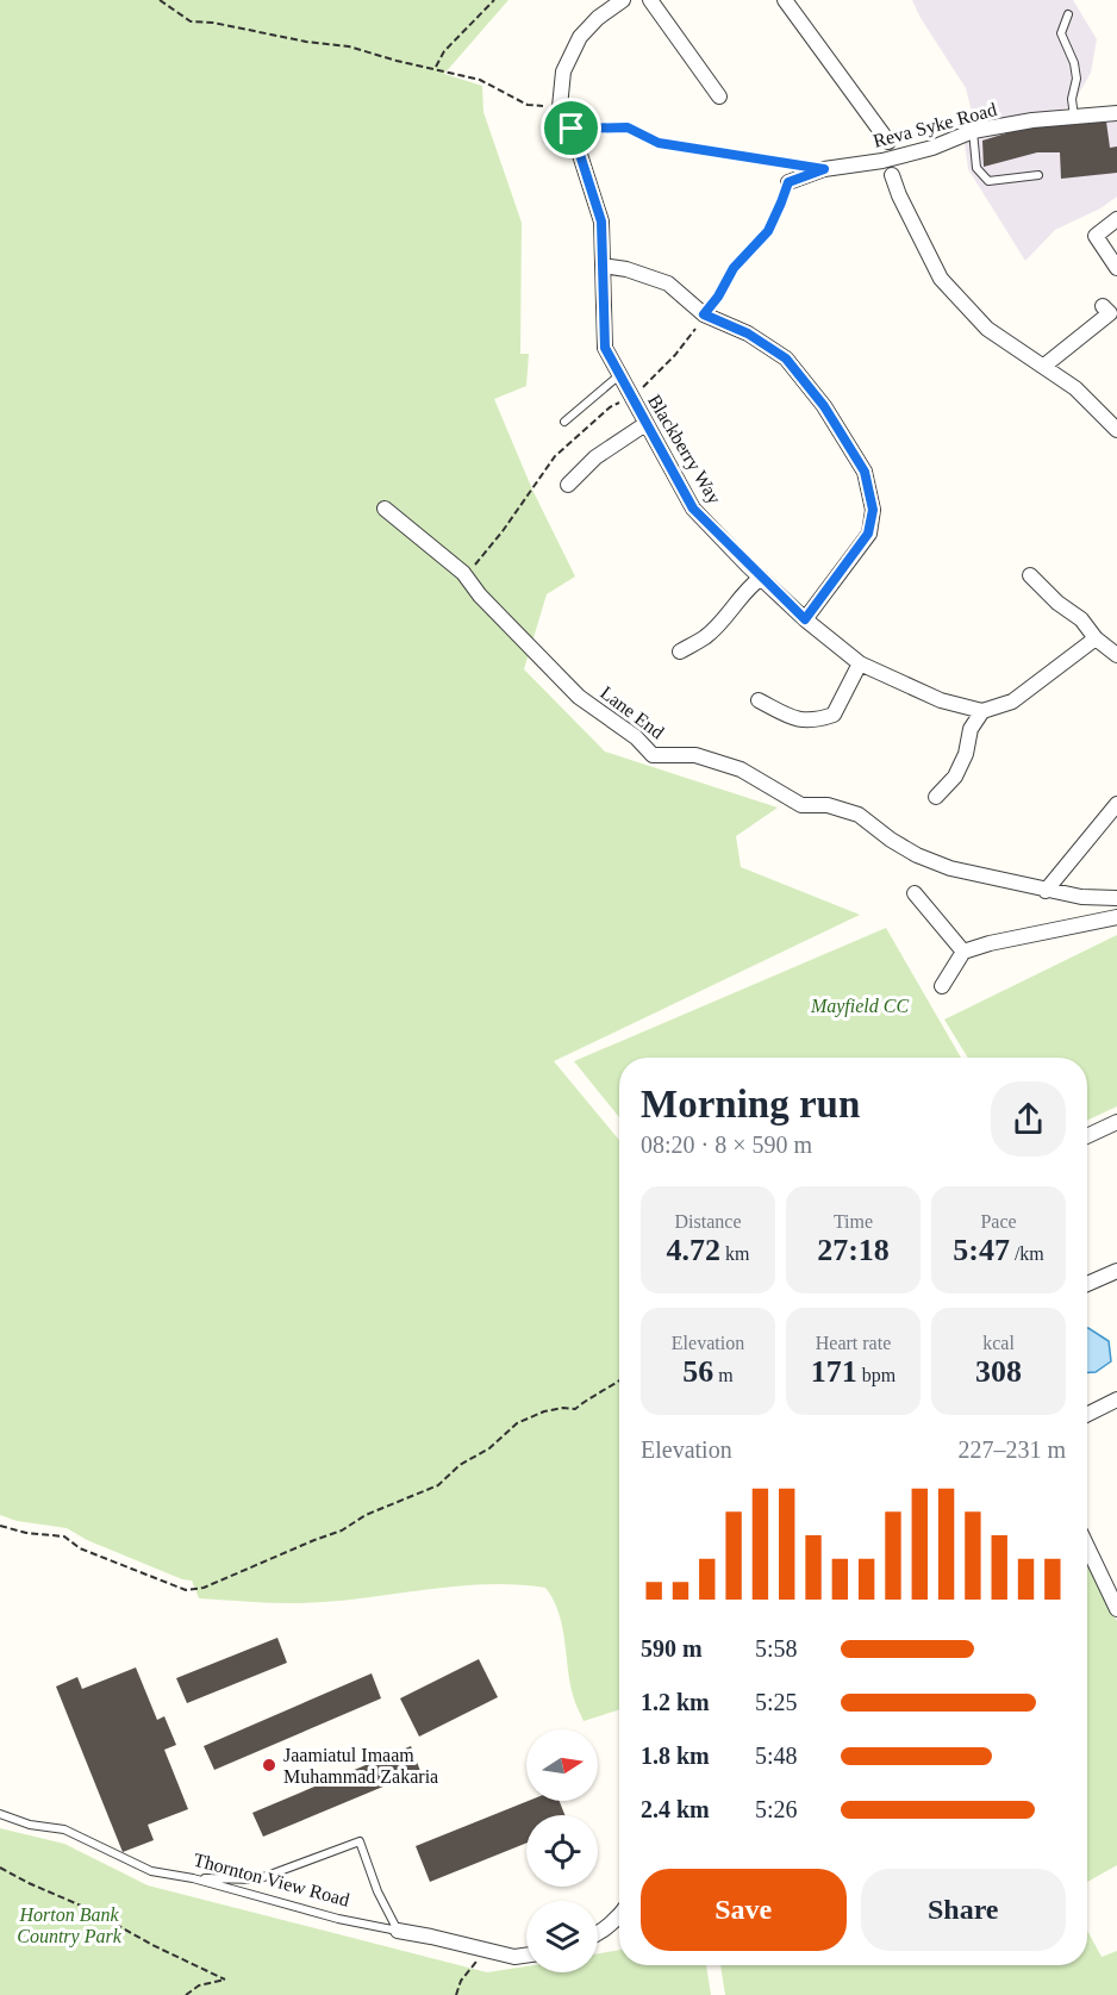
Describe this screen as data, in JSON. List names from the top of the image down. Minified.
{"streets":{"street":["Reva Syke Road","Blackberry Way","Lane End","Thornton View Road"]},"parks":["Mayfield CC","Horton Bank Country Park"],"places":["Jaamiatul Imaam Muhammad Zakaria"],"north":"right","page":{"heading":["Morning run","08:20 · 8 × 590 m"],"stats":[["Distance","4.72 km"],["Time","27:18"],["Pace","5:47 /km"],["Elevation","56 m"],["Heart rate","171 bpm"],["kcal","308"]],"chart":["Elevation","227–231 m"],"list":[{"name":"590 m","note":"5:58"},{"name":"1.2 km","note":"5:25"},{"name":"1.8 km","note":"5:48"},{"name":"2.4 km","note":"5:26"}],"buttons":["Save","Share"]}}
